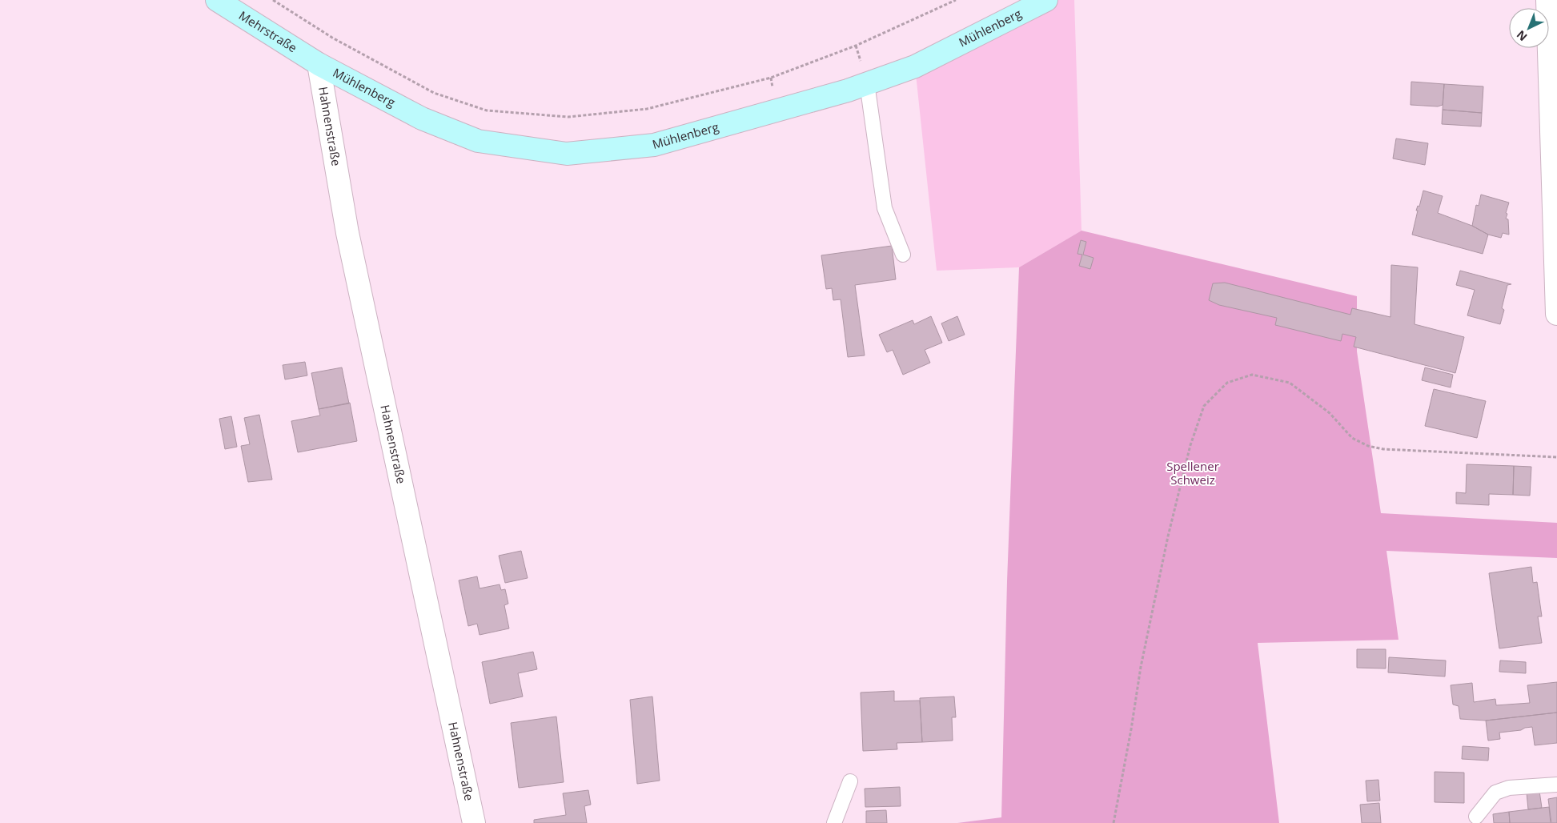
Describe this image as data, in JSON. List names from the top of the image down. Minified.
{"streets":{"street":["Mühlenberg","Mehrstraße","Hahnenstraße"]},"crossings":[["Mühlenberg","Mehrstraße"],["Mühlenberg","Hahnenstraße"],["Mehrstraße","Hahnenstraße"]],"parks":["Spellener Schweiz"],"north":"bottom left"}
